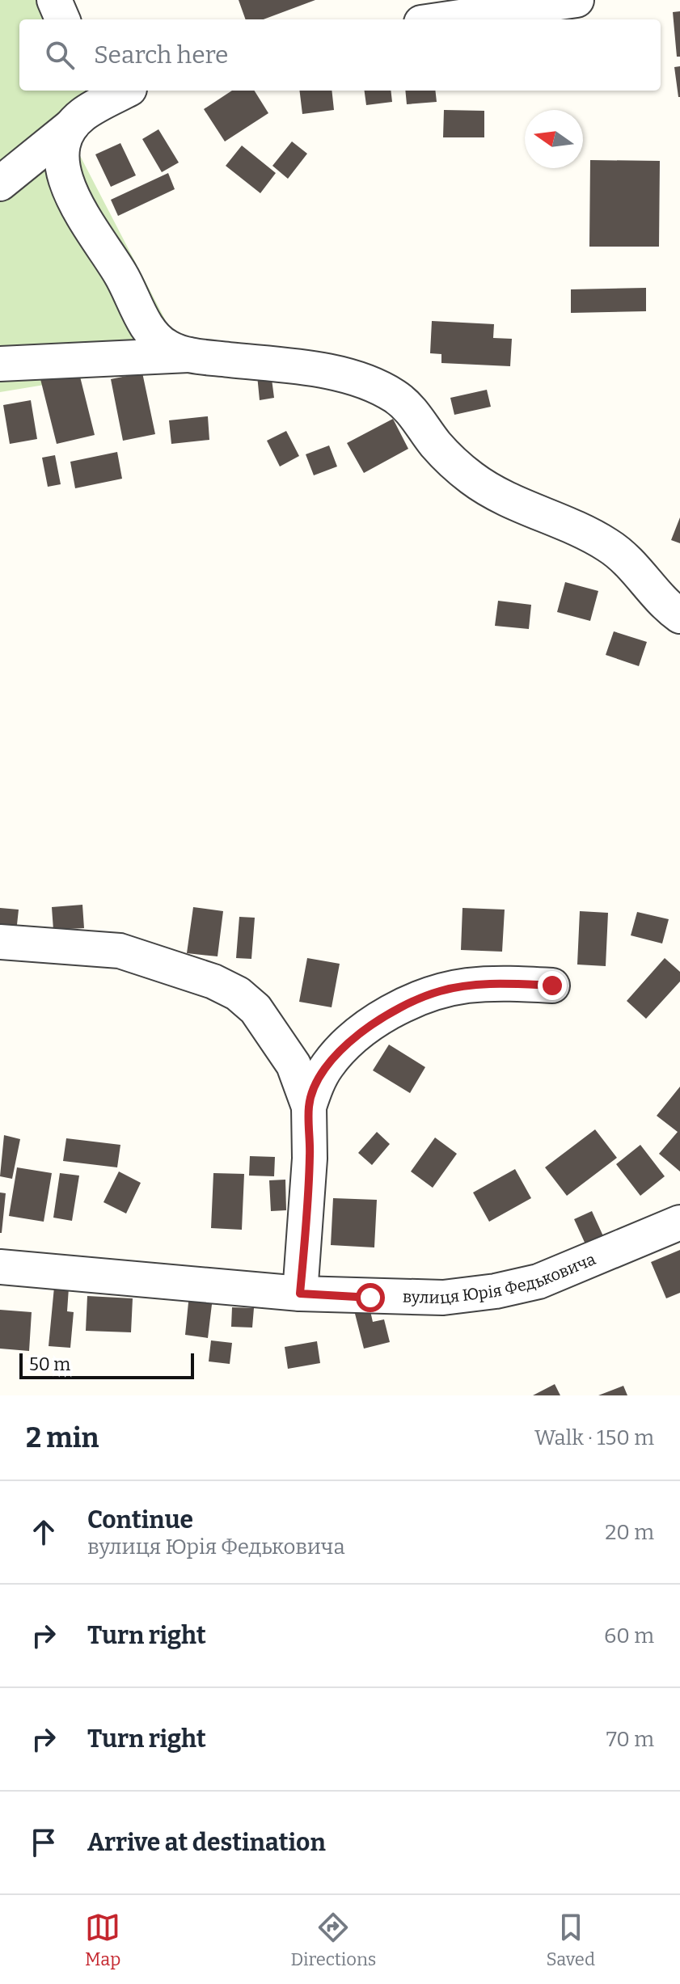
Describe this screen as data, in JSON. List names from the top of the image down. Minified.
{"streets":{"street":["вулиця Юрія Федьковича"]},"scale_bar":"50 m","north":"left","page":{"search":"Search here","scale":"50 m","heading":["2 min","Walk · 150 m"],"list":[["Continue","вулиця Юрія Федьковича","20 m"],["Turn right","60 m"],["Turn right","70 m"],"Arrive at destination"],"nav":["Map","Directions","Saved"]}}
